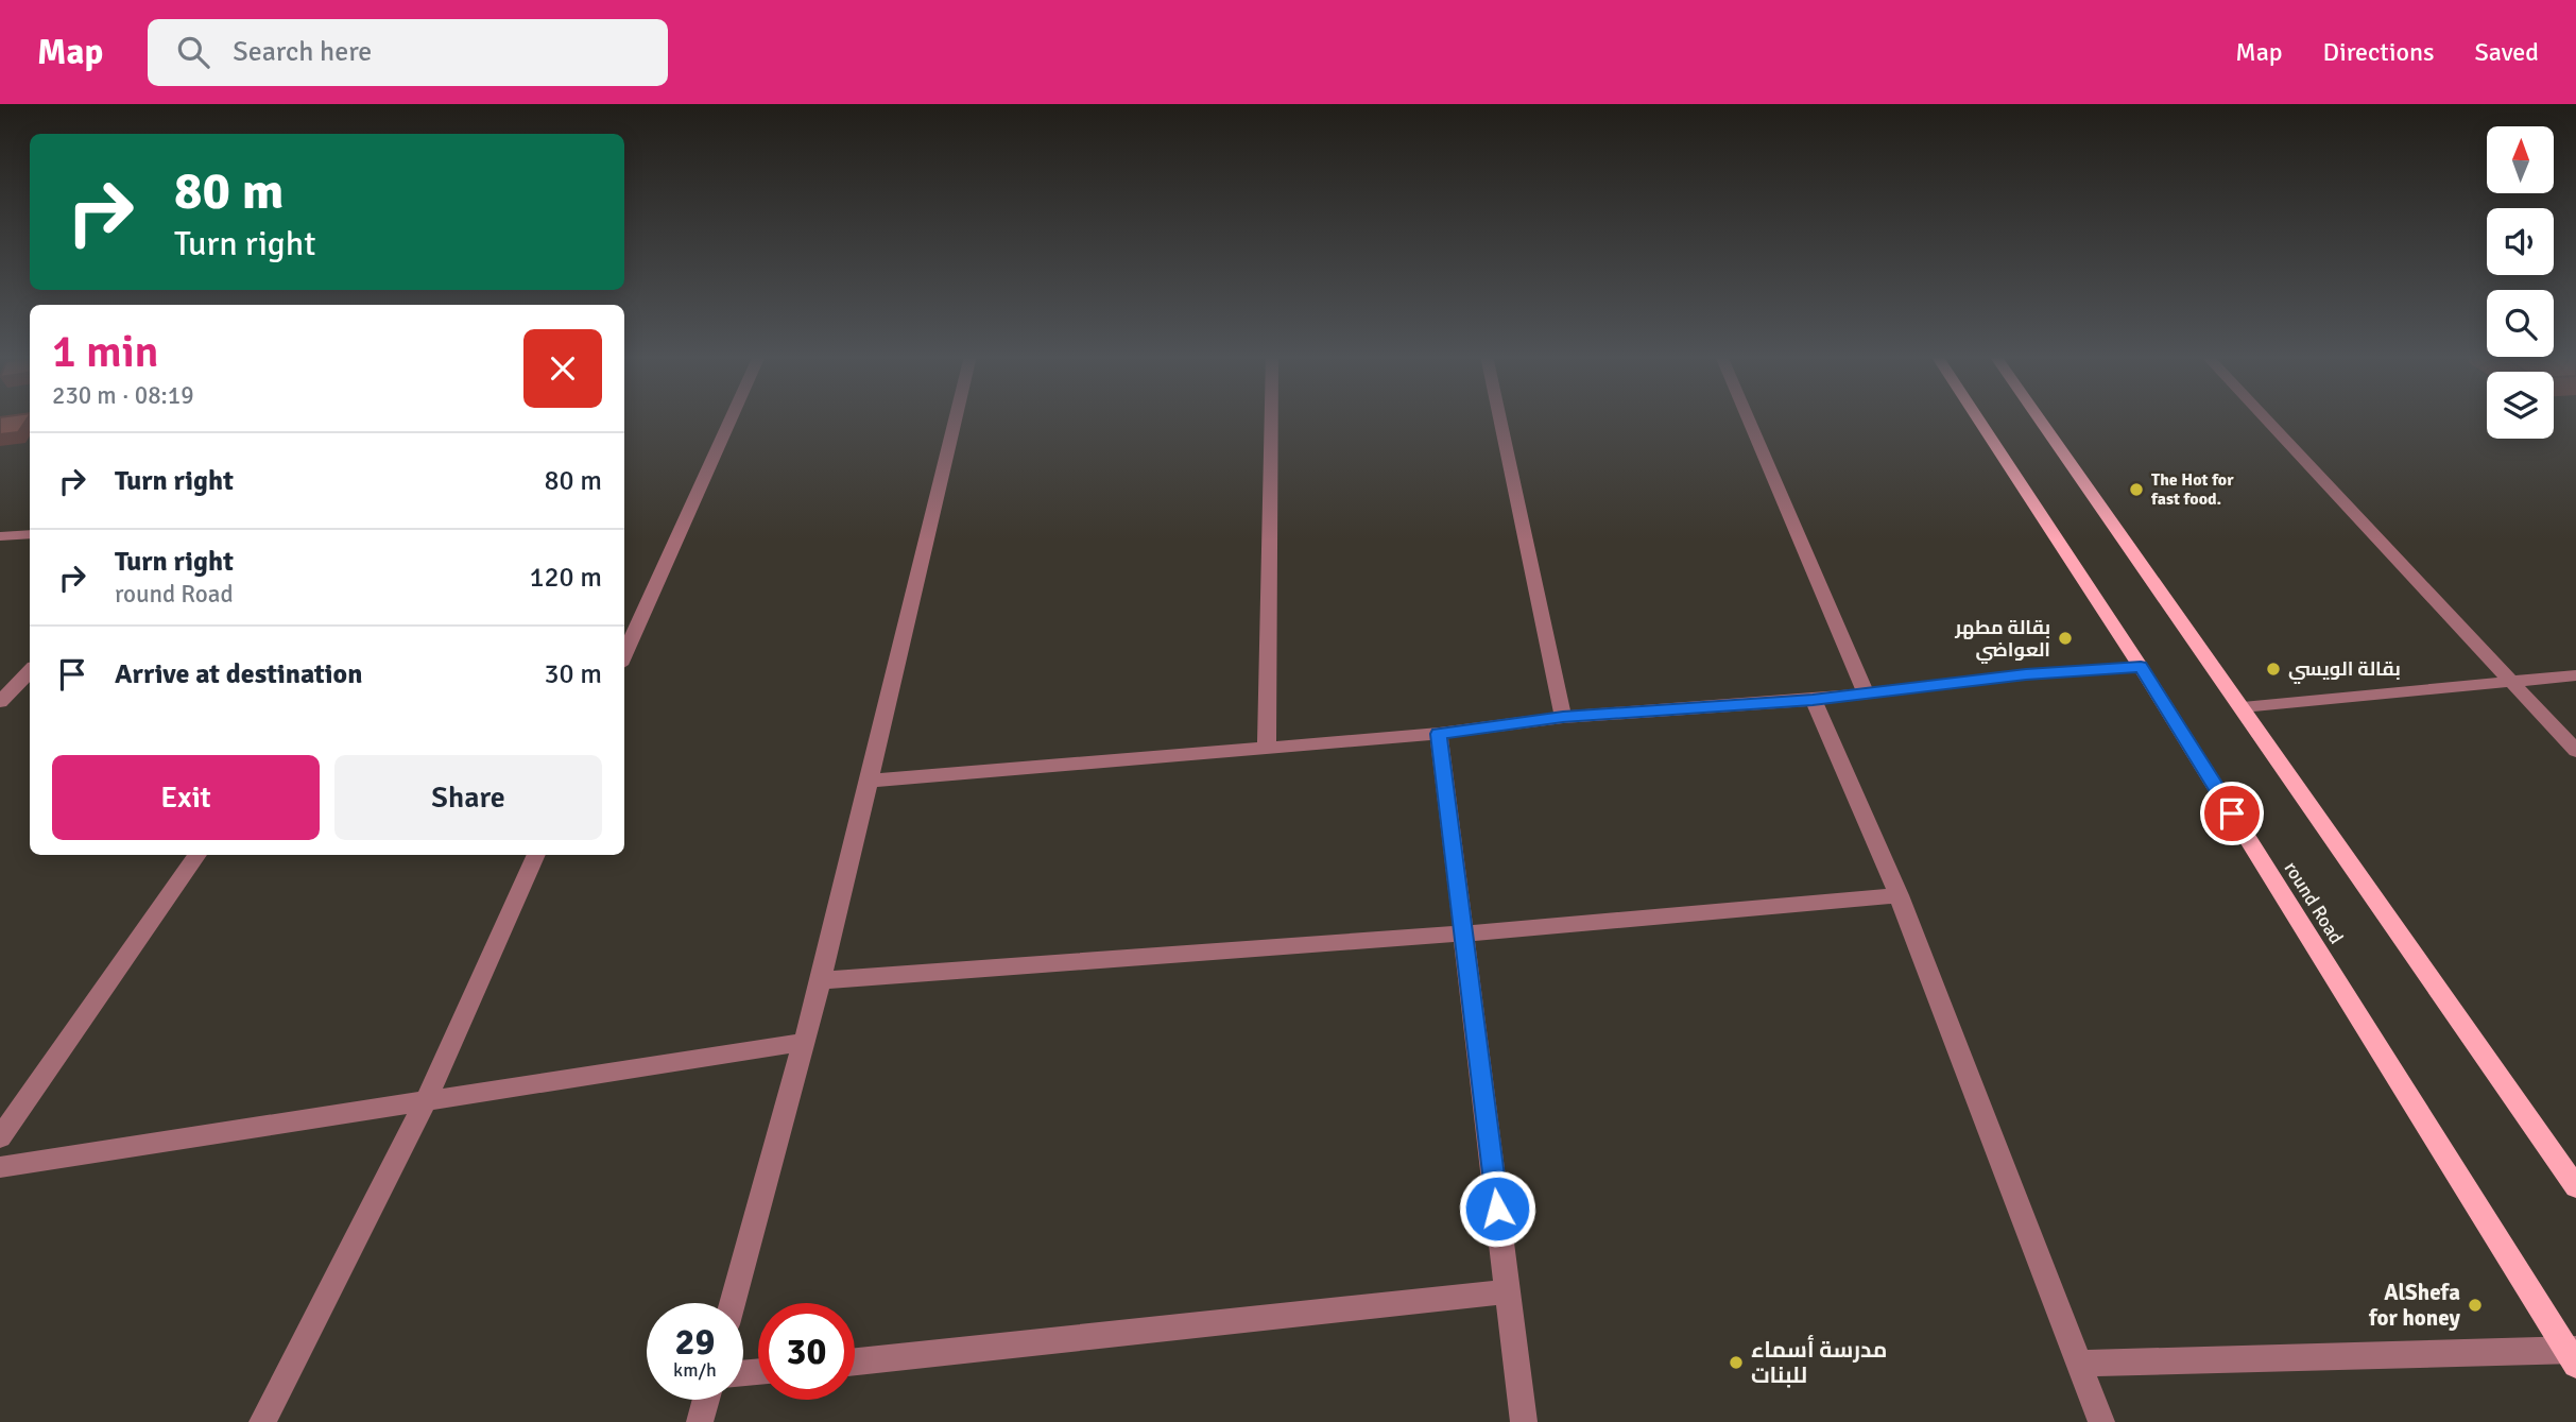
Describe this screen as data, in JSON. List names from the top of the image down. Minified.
{"streets":{"main road":["round Road"]},"places":["The Hot for fast food.","بقالة مطهر العواضي","بقالة الويسي","AlShefa for honey","مدرسة أسماء للبنات"],"north":"top","page":{"header":"Map","search":"Search here","nav":["Map","Directions","Saved"],"turn":["80 m","Turn right"],"heading":["1 min","230 m · 08:19"],"list":[{"name":"Turn right","value":"80 m"},{"name":"Turn right","note":"round Road","value":"120 m"},{"name":"Arrive at destination","value":"30 m"}],"buttons":["Exit","Share"],"speed":"29 km/h","limit":"30"}}
